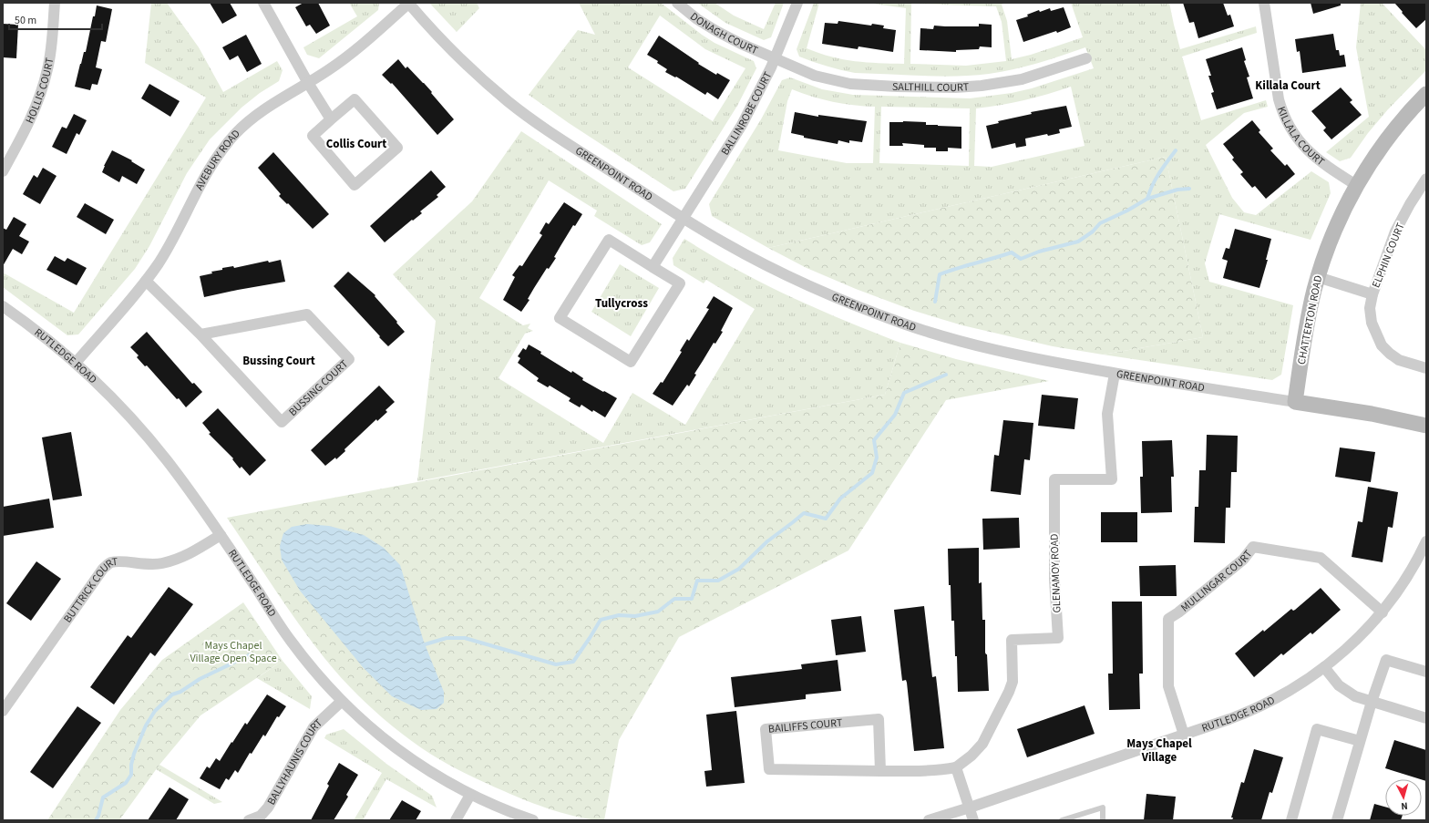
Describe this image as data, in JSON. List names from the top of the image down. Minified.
{"streets":{"street":["DONAGH COURT","SALTHILL COURT","HOLLIS COURT","BALLINROBE COURT","KILLALA COURT","AVEBURY ROAD","GREENPOINT ROAD","ELPHIN COURT","CHATTERTON ROAD","RUTLEDGE ROAD","BUSSING COURT","GLENAMOY ROAD","MULLINGAR COURT","BUTTRICK COURT","BAILIFFS COURT","BALLYHAUNIS COURT"]},"crossings":[["DONAGH COURT","SALTHILL COURT"],["DONAGH COURT","BALLINROBE COURT"],["SALTHILL COURT","BALLINROBE COURT"],["BALLINROBE COURT","GREENPOINT ROAD"],["KILLALA COURT","CHATTERTON ROAD"],["AVEBURY ROAD","GREENPOINT ROAD"],["AVEBURY ROAD","RUTLEDGE ROAD"],["AVEBURY ROAD","BUSSING COURT"],["GREENPOINT ROAD","CHATTERTON ROAD"],["GREENPOINT ROAD","GLENAMOY ROAD"],["ELPHIN COURT","CHATTERTON ROAD"],["RUTLEDGE ROAD","MULLINGAR COURT"],["RUTLEDGE ROAD","BUTTRICK COURT"],["RUTLEDGE ROAD","BALLYHAUNIS COURT"],["GLENAMOY ROAD","BAILIFFS COURT"]],"districts":["Killala Court","Collis Court","Tullycross","Bussing Court","Mays Chapel Village"],"parks":["Mays Chapel Village Open Space"],"scale_bar":"50 m","north":"bottom"}
